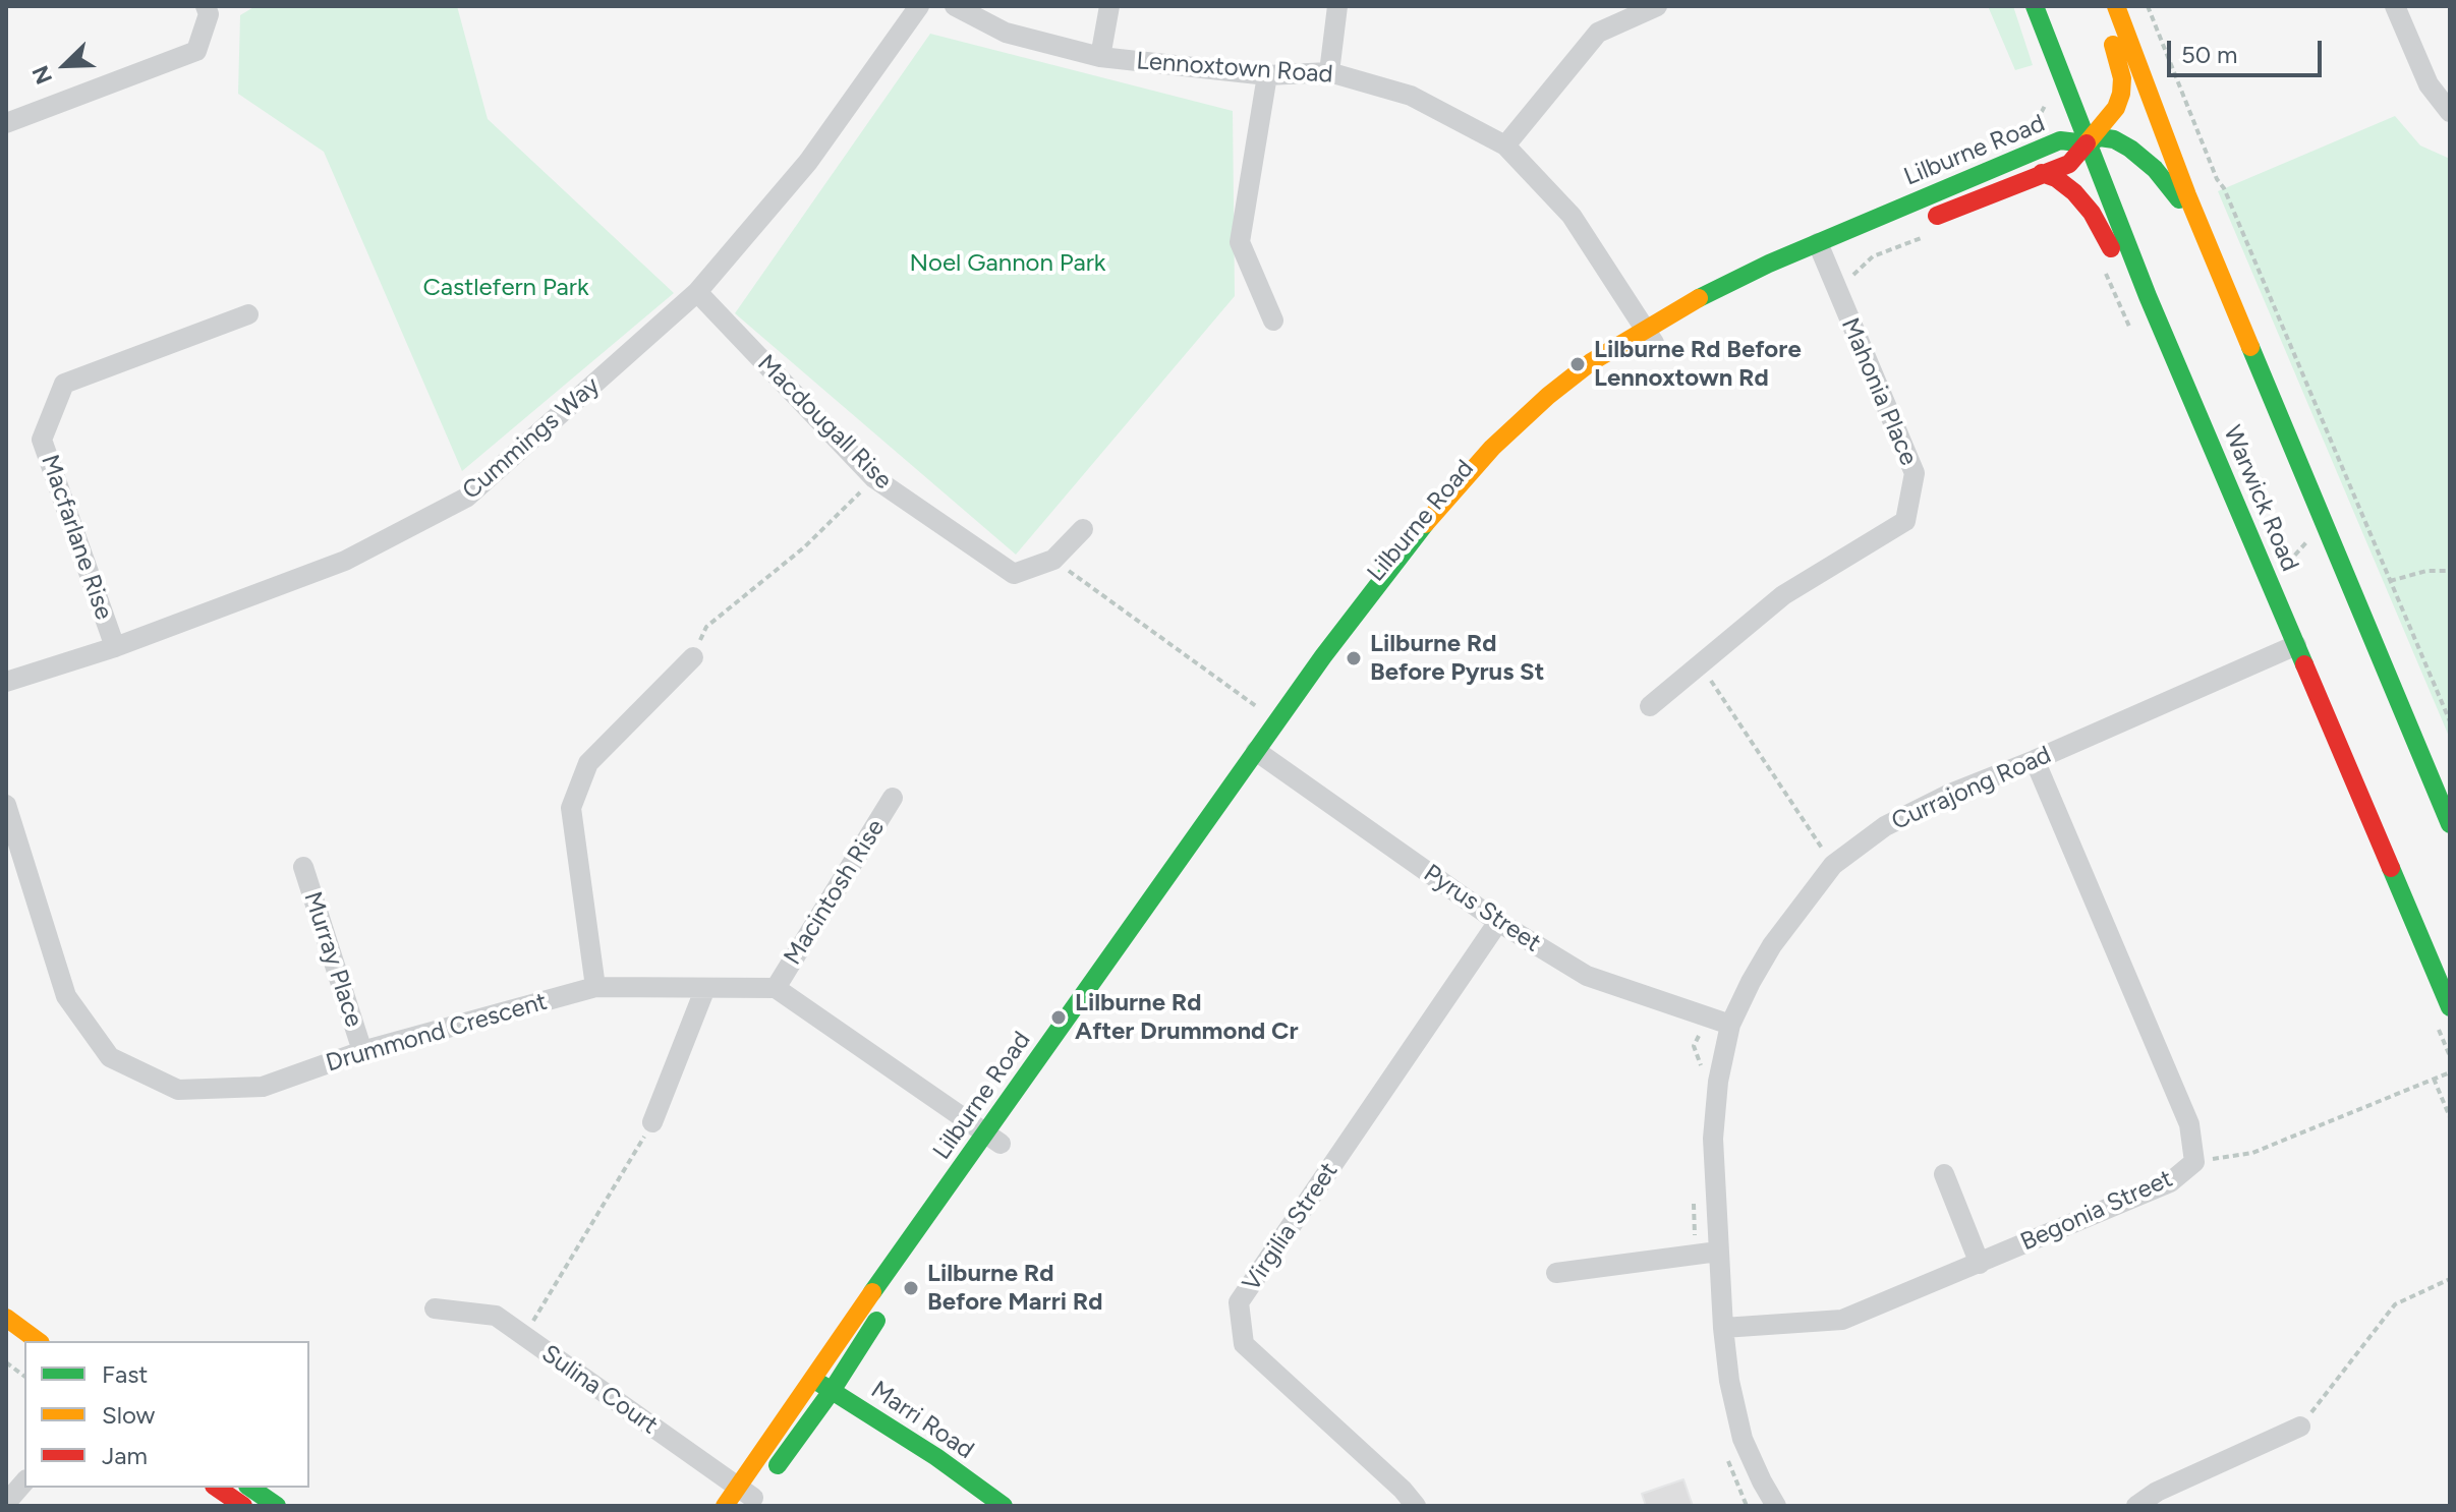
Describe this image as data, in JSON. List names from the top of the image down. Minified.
{"streets":{"street":["Lennoxtown Road","Lilburne Road","Mahonia Place","Macdougall Rise","Cummings Way","Warwick Road","Macfarlane Rise","Currajong Road","Macintosh Rise","Pyrus Street","Murray Place","Drummond Crescent","Begonia Street","Virgilia Street","Sulina Court","Marri Road"]},"crossings":[["Lennoxtown Road","Lilburne Road"],["Lilburne Road","Mahonia Place"],["Lilburne Road","Warwick Road"],["Lilburne Road","Pyrus Street"],["Lilburne Road","Sulina Court"],["Lilburne Road","Marri Road"],["Macdougall Rise","Cummings Way"],["Cummings Way","Macfarlane Rise"],["Warwick Road","Currajong Road"],["Currajong Road","Pyrus Street"],["Currajong Road","Begonia Street"],["Macintosh Rise","Drummond Crescent"],["Pyrus Street","Virgilia Street"],["Murray Place","Drummond Crescent"]],"parks":["Noel Gannon Park","Castlefern Park"],"places":["Lilburne Rd Before Lennoxtown Rd","Lilburne Rd Before Pyrus St","Lilburne Rd After Drummond Cr","Lilburne Rd Before Marri Rd"],"legend":["Fast","Slow","Jam"],"scale_bar":"50 m","north":"bottom left"}
